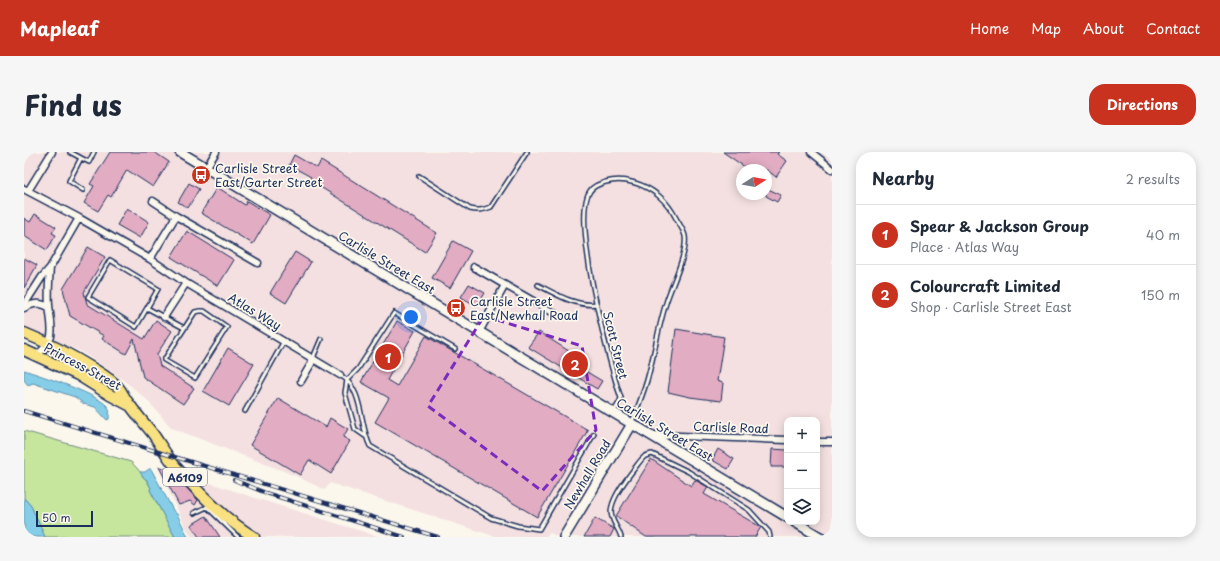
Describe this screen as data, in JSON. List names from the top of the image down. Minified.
{"streets":{"main road":["Carlisle Street East","Princess Street","Newhall Road","A6109"],"street":["Atlas Way","Carlisle Road"],"lane":["Scott Street"]},"crossings":[["Carlisle Street East","Scott Street"],["Carlisle Street East","Carlisle Road"],["Carlisle Street East","Newhall Road"],["Scott Street","Newhall Road"],["Princess Street","A6109"]],"places":{"bus stop":["Carlisle Street East/Garter Street","Carlisle Street East/Newhall Road"]},"scale_bar":"50 m","north":"right","page":{"header":"Mapleaf","nav":["Home","Map","About","Contact"],"title":"Find us","buttons":"Directions","heading":["Nearby","2 results"],"list":[{"mark":"1","name":"Spear & Jackson Group","note":"Place · Atlas Way","value":"40 m"},{"mark":"2","name":"Colourcraft Limited","note":"Shop · Carlisle Street East","value":"150 m"}],"pins":["1","2"],"map_buttons":["+","−"],"scale":"50 m"}}
